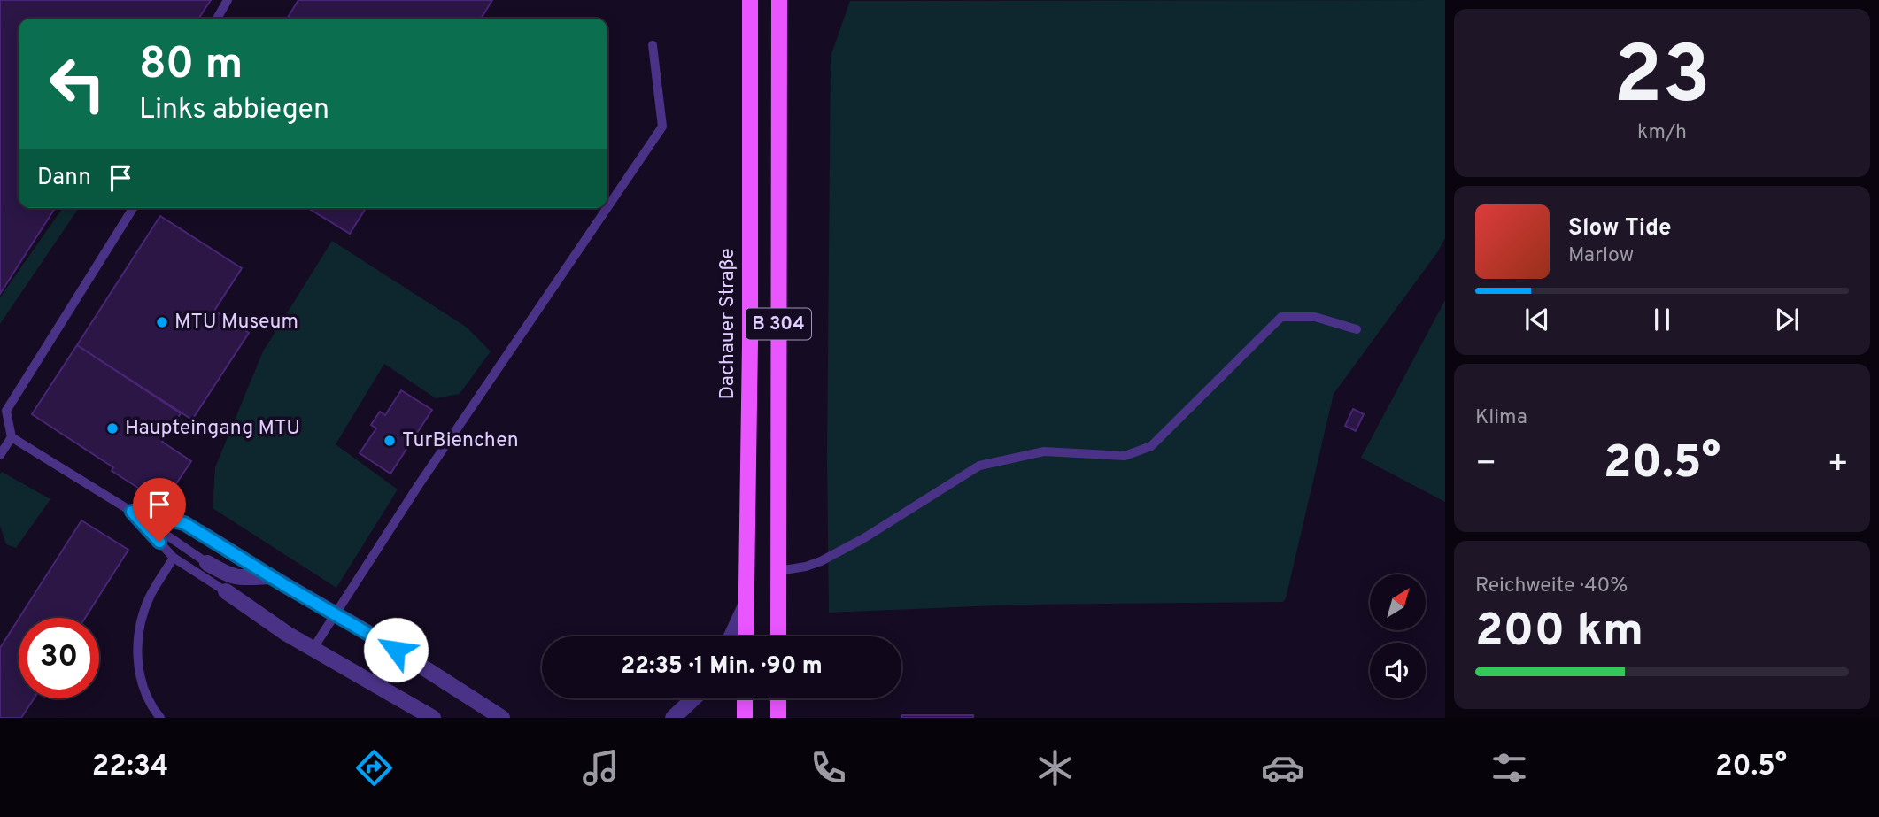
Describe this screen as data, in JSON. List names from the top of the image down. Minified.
{"streets":{"main road":["Dachauer Straße","B 304"]},"places":["MTU Museum","Haupteingang MTU","TurBienchen"],"north":"top right","page":{"tile":[["23","km/h"],"Klima",["Reichweite · 40%","200 km"]],"turn":["80 m","Links abbiegen"],"then":"Dann","song":["Slow Tide","Marlow"],"heat":["−","20.5°","+"],"limit":"30","trip":"22:35 · 1 Min. · 90 m","tabs":["22:34","20.5°"]}}
